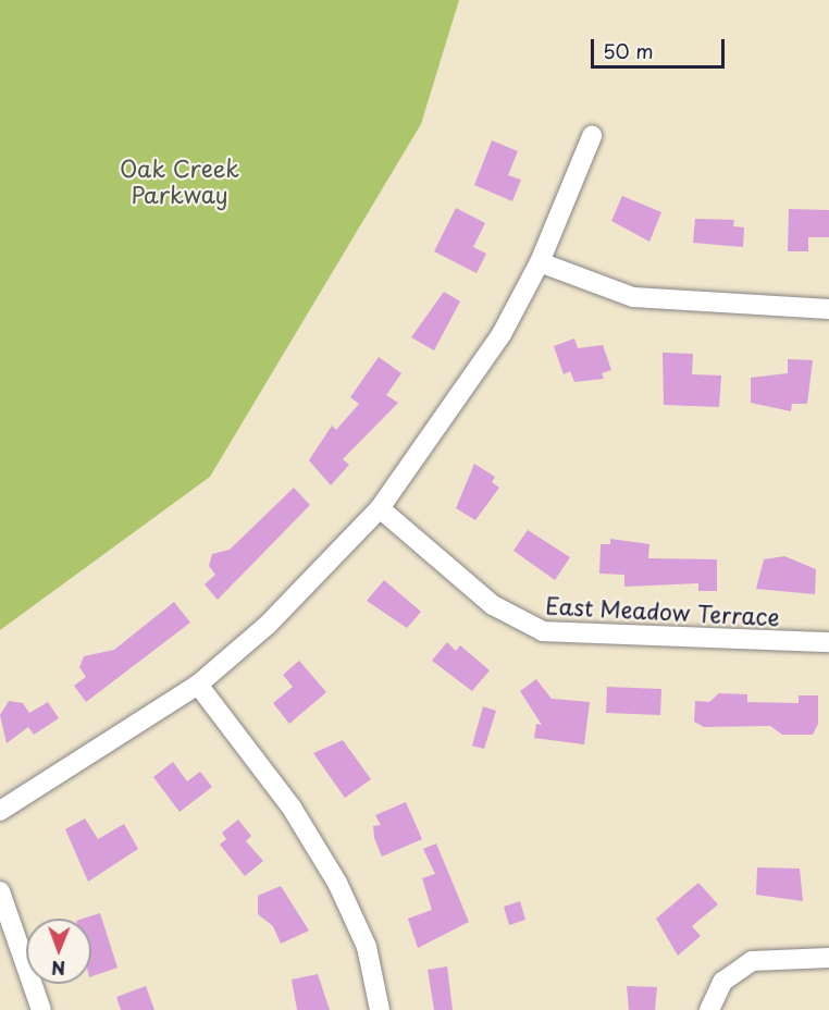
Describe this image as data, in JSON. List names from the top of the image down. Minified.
{"streets":{"street":["East Meadow Terrace"]},"parks":["Oak Creek Parkway"],"scale_bar":"50 m","north":"bottom"}
